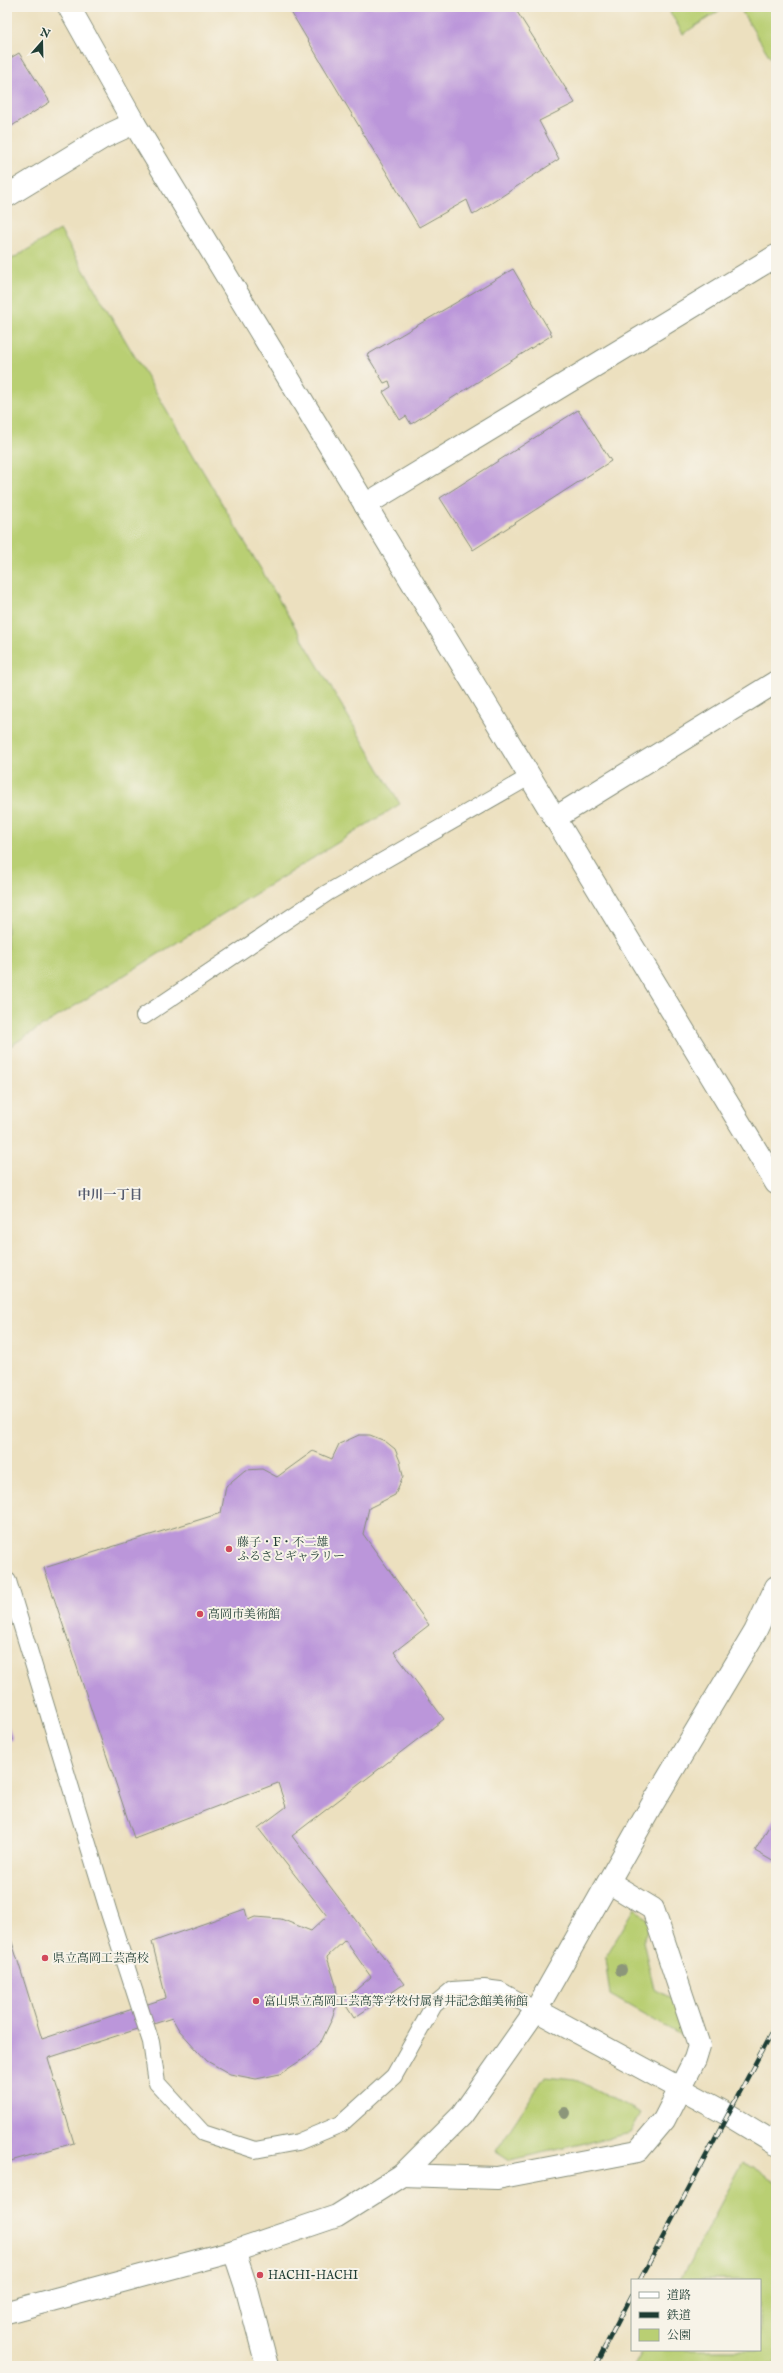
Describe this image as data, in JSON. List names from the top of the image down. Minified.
{"districts":["中川一丁目"],"places":["藤子・F・不二雄 ふるさとギャラリー","高岡市美術館","県立高岡工芸高校","富山県立高岡工芸高等学校付属青井記念館美術館","HACHI-HACHI"],"legend":["道路","鉄道","公園"],"north":"top"}
